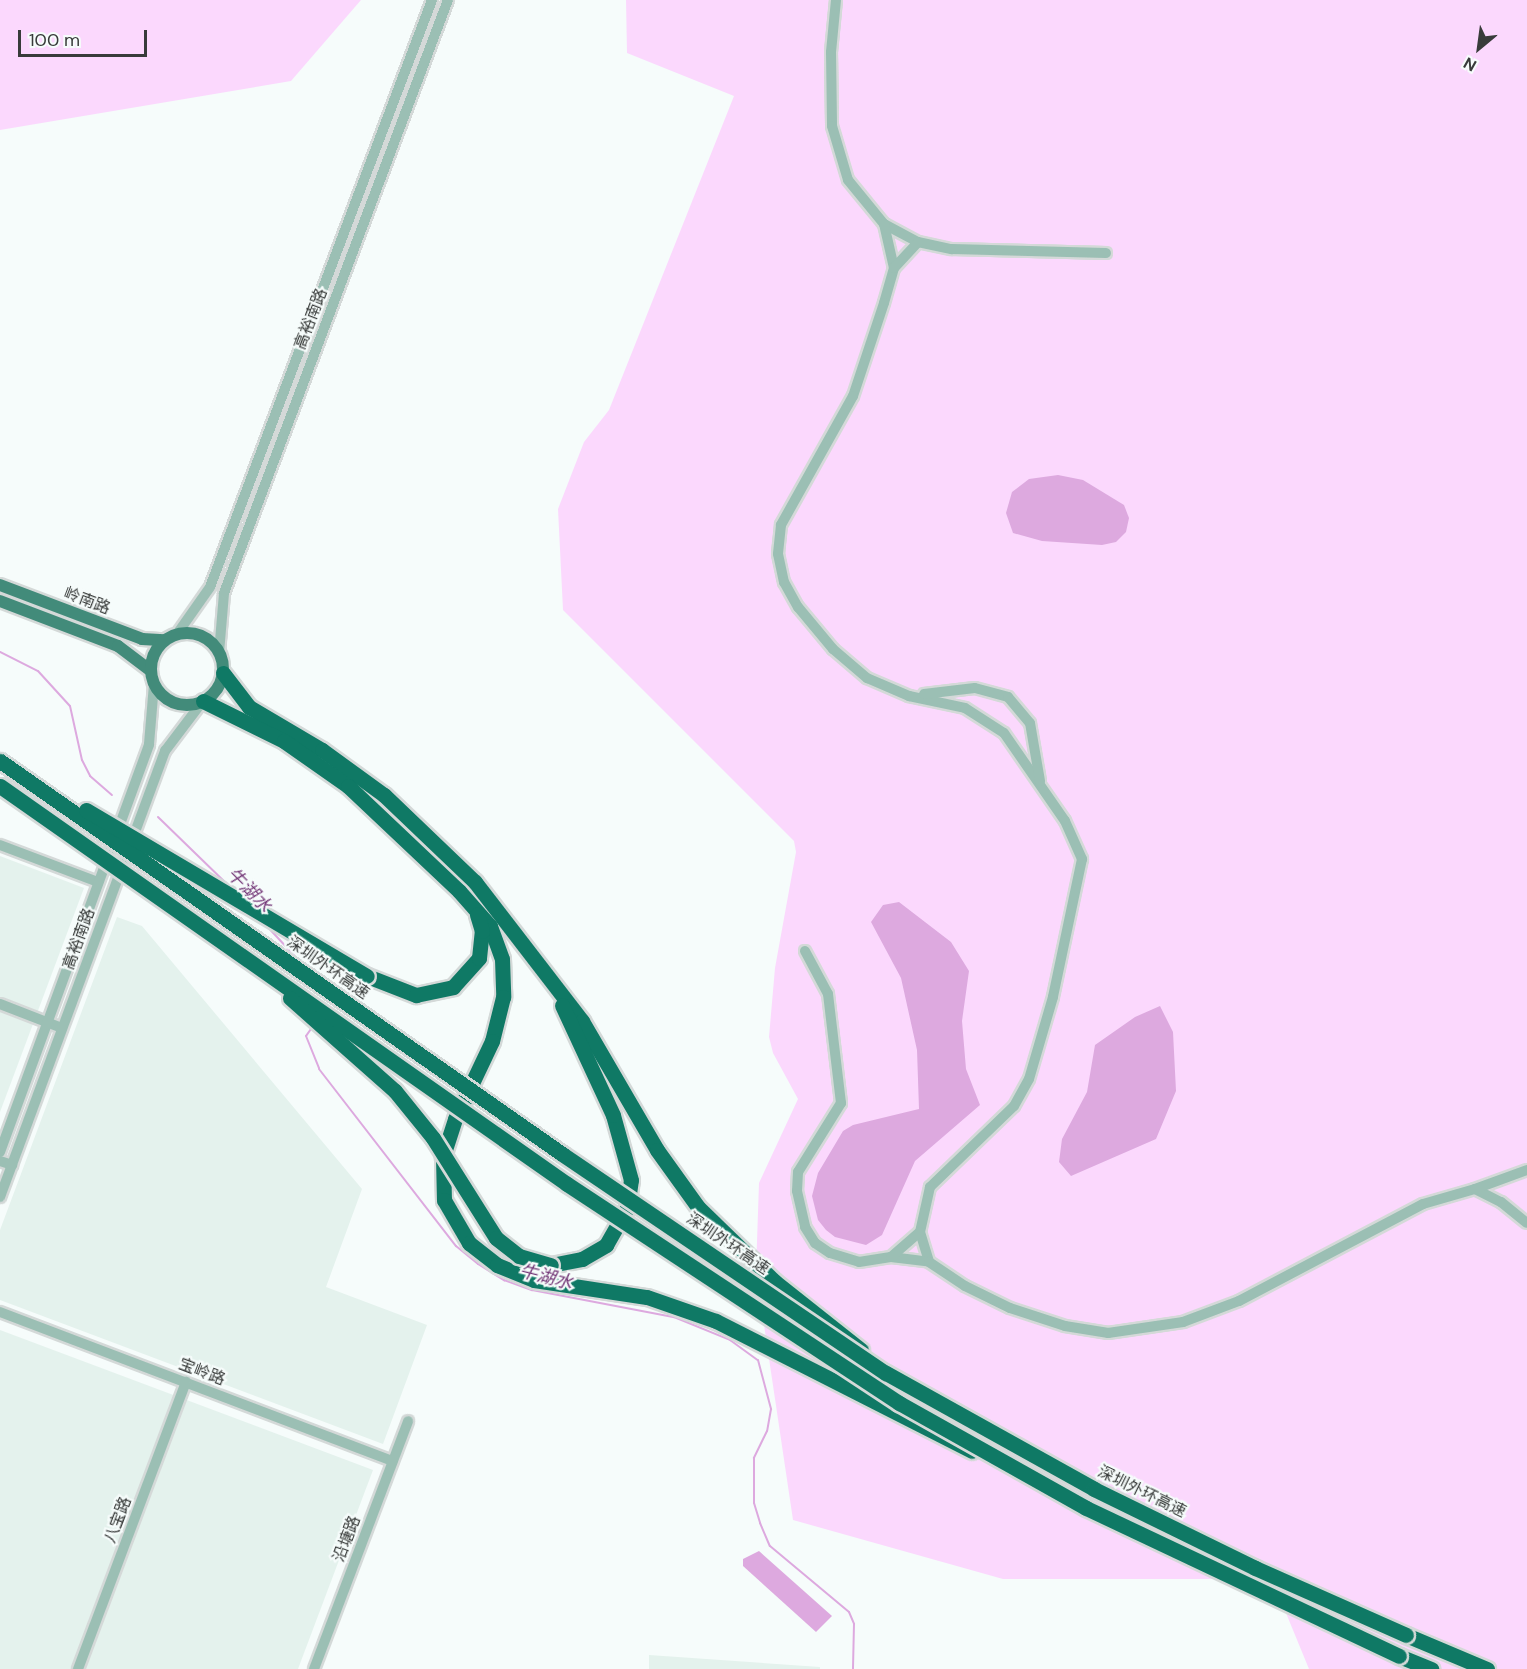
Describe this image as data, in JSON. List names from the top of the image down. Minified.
{"streets":{"highway":["深圳外环高速"],"main road":["岭南路"],"street":["高裕南路","宝岭路","八宝路","沿塘路"]},"crossings":[["高裕南路","岭南路"],["宝岭路","八宝路"],["宝岭路","沿塘路"]],"water":["牛湖水"],"scale_bar":"100 m","north":"bottom left"}
